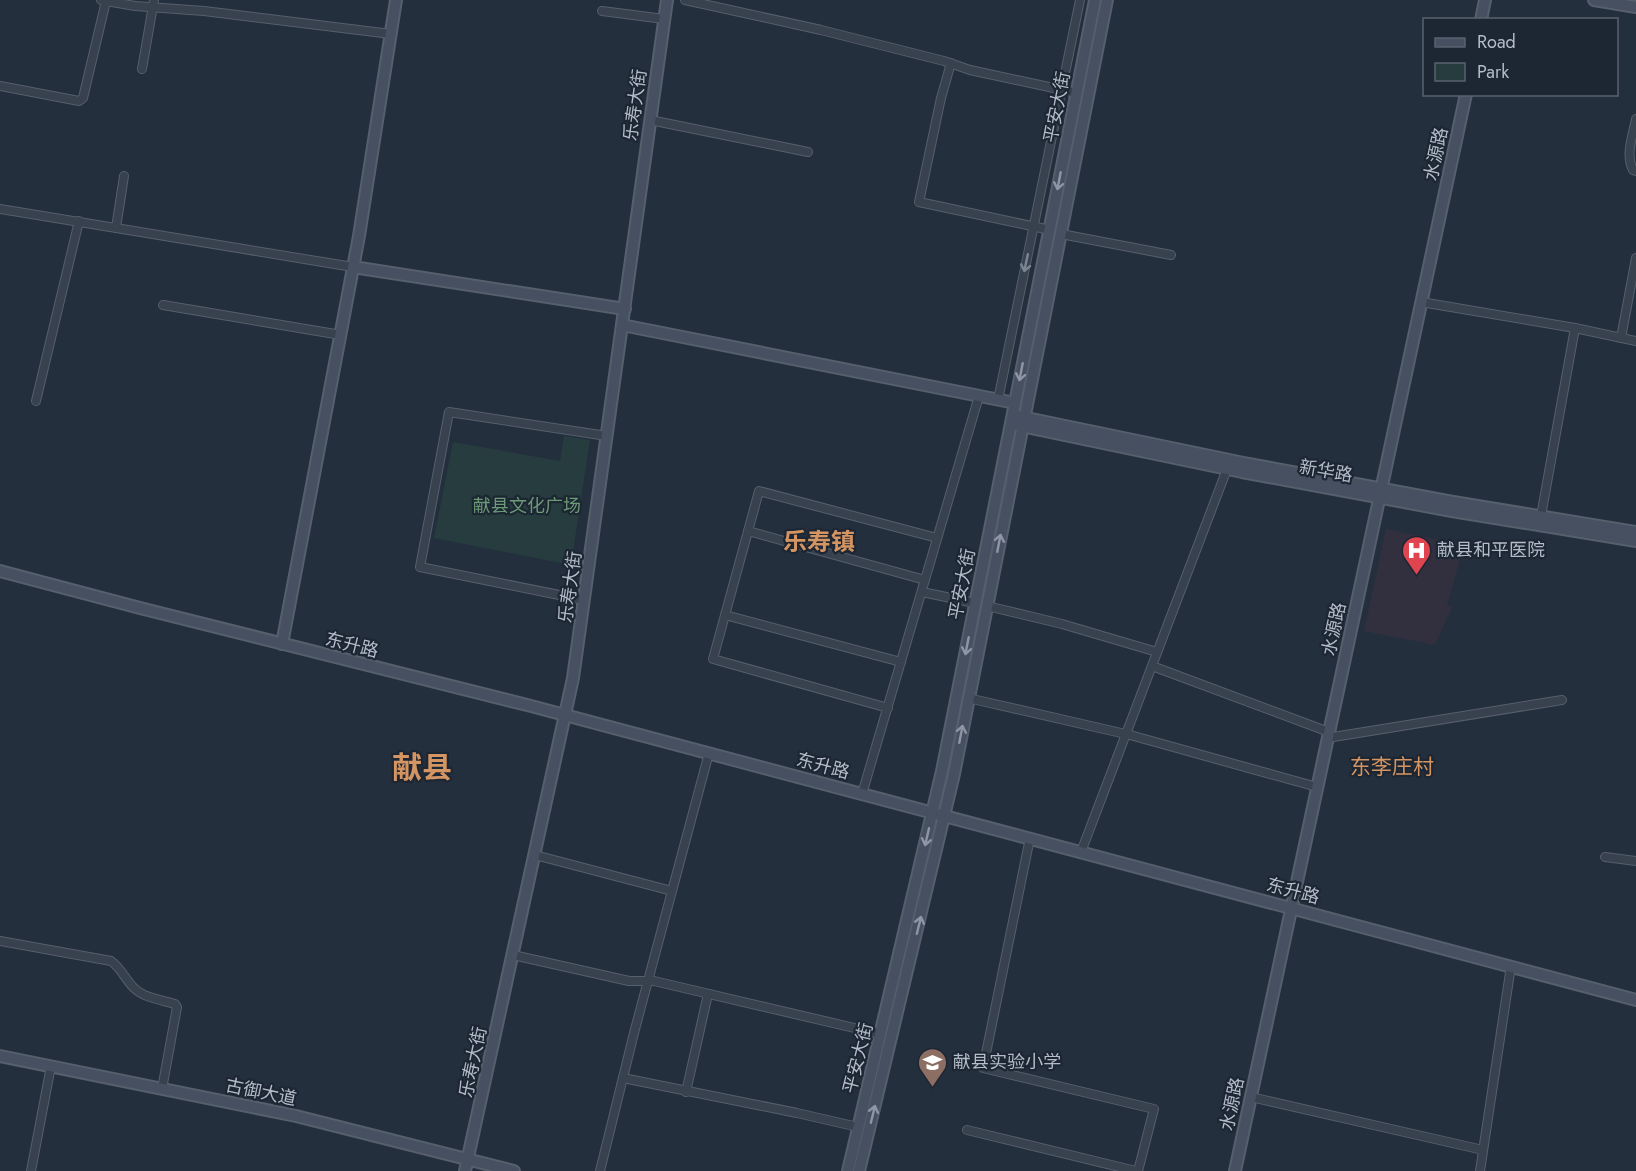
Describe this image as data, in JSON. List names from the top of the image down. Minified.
{"streets":{"main road":["乐寿大街","平安大街","水源路","新华路","东升路","古御大道"]},"crossings":[["乐寿大街","东升路"],["乐寿大街","古御大道"],["平安大街","新华路"],["平安大街","东升路"],["水源路","新华路"],["水源路","东升路"]],"districts":["乐寿镇","献县","东李庄村"],"parks":["献县文化广场"],"places":{"hospital":["献县和平医院"],"school or university":["献县实验小学"]},"legend":["Road","Park"]}
